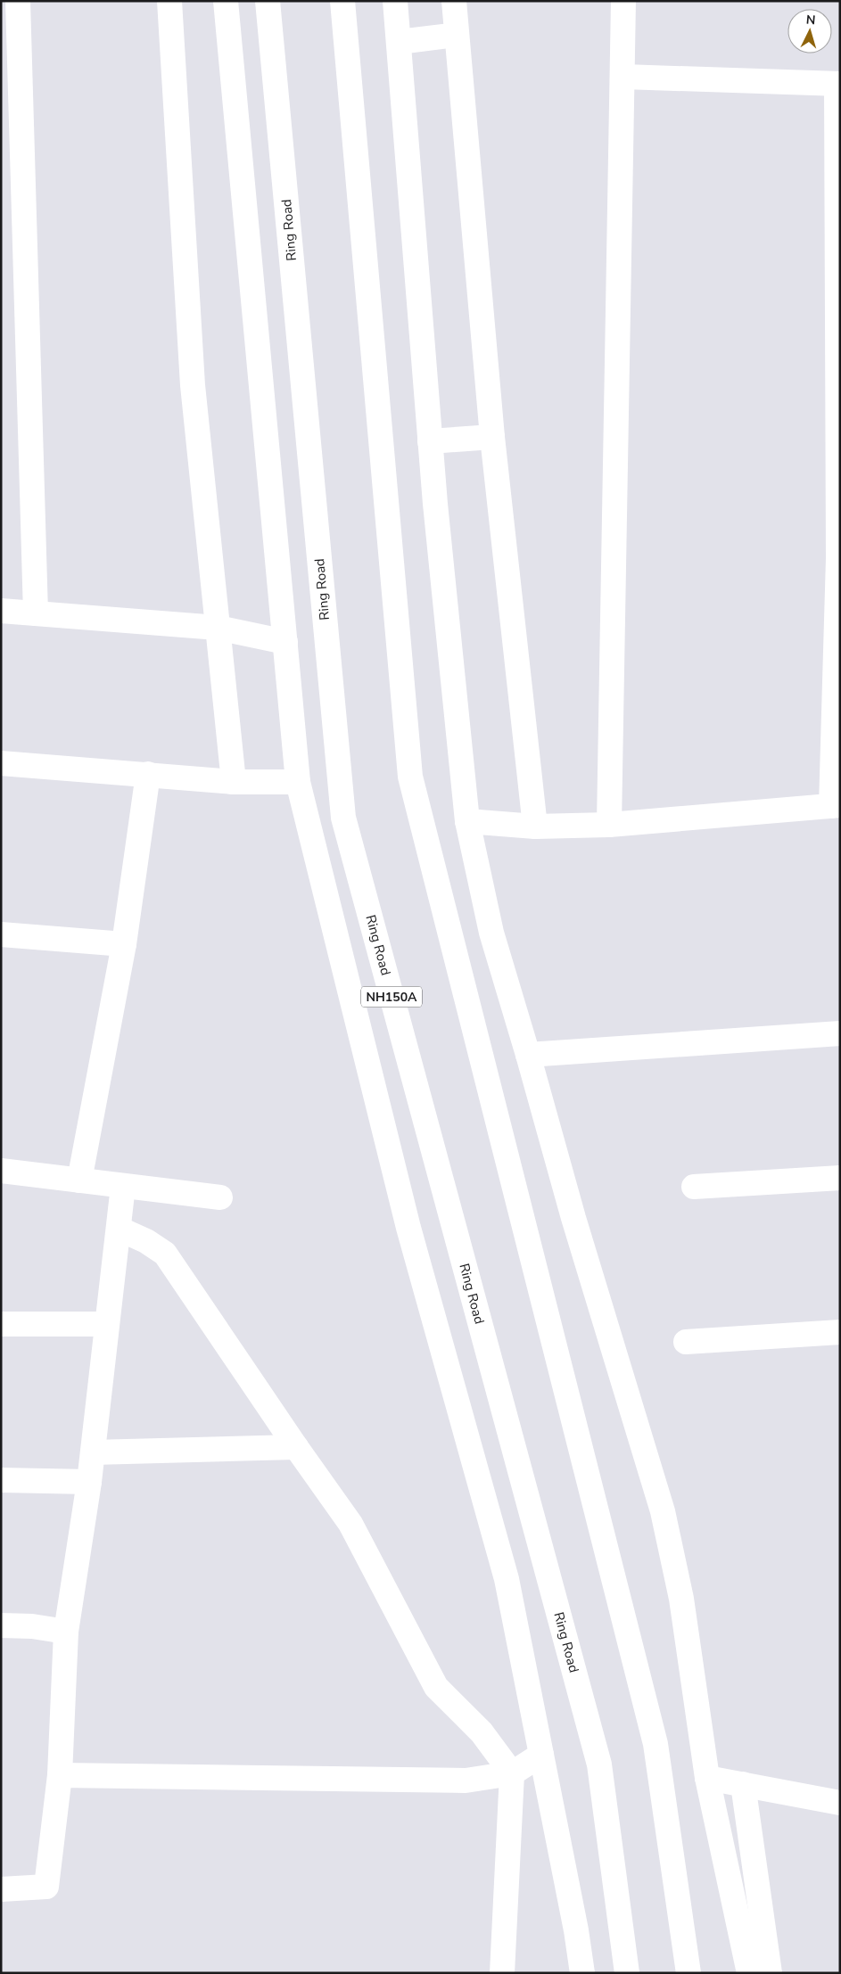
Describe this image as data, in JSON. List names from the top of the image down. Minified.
{"streets":{"main road":["Ring Road","NH150A"]},"north":"top"}
